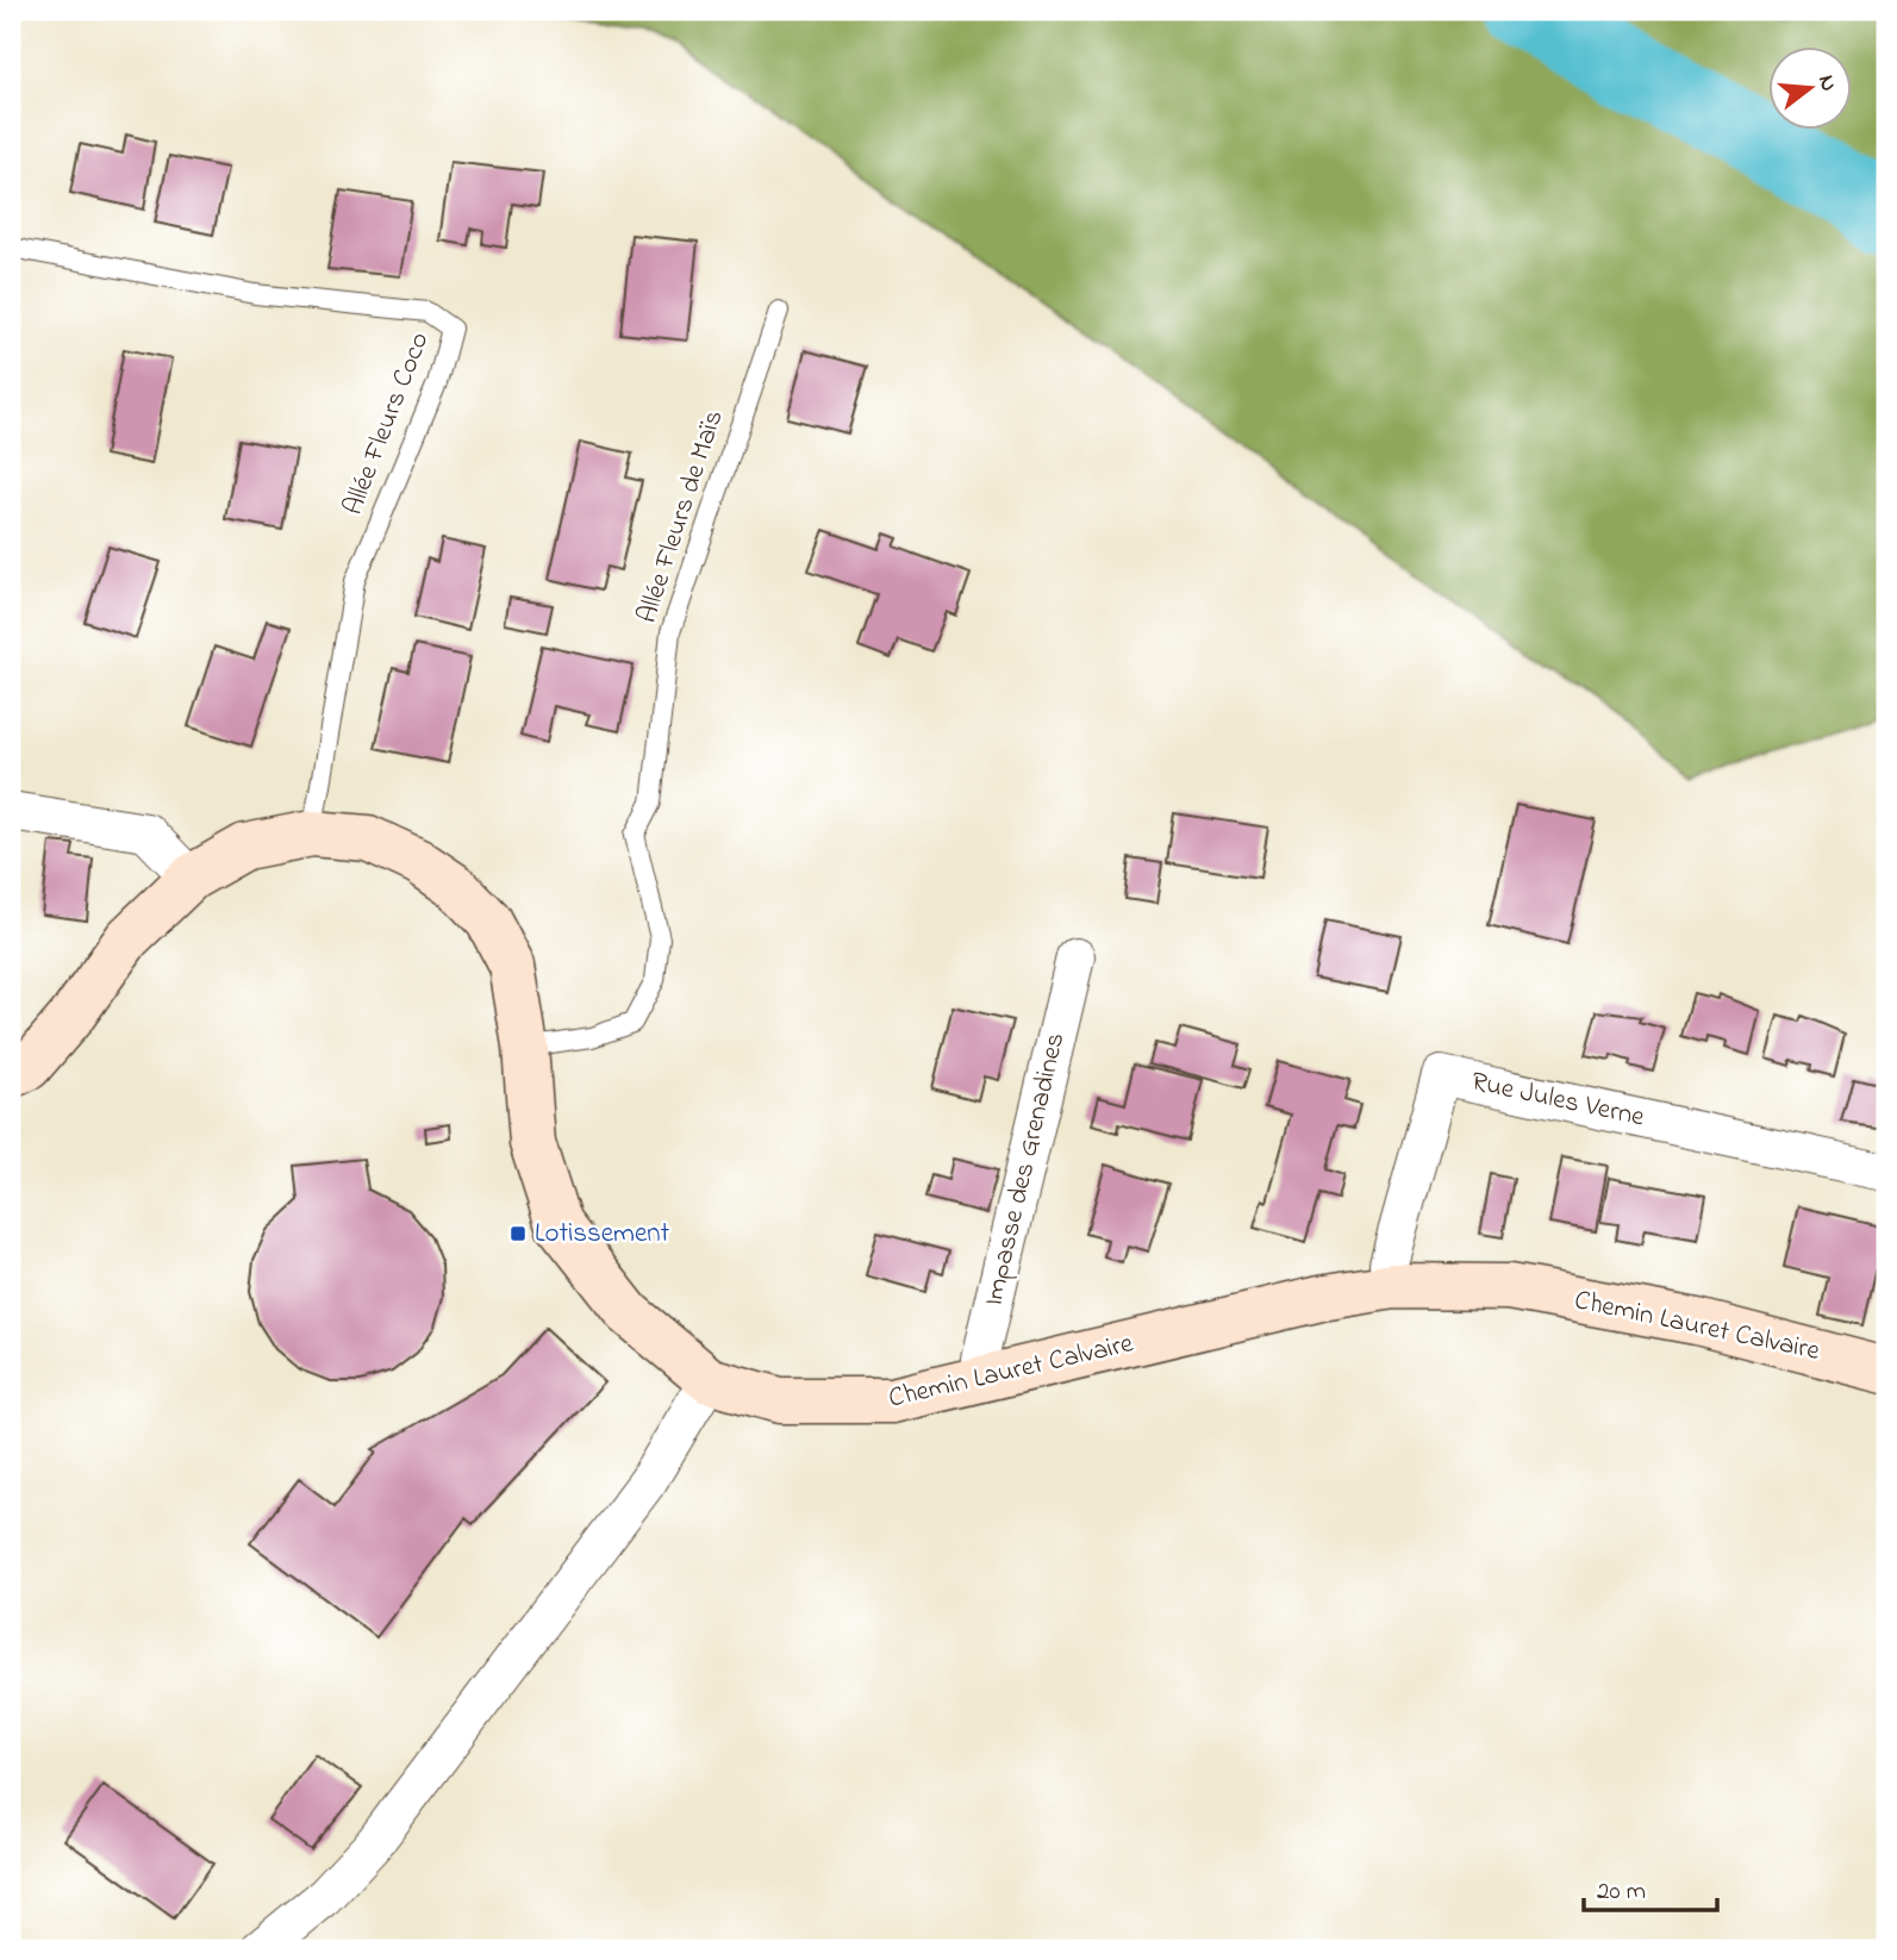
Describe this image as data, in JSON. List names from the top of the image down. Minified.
{"streets":{"main road":["Chemin Lauret Calvaire"],"street":["Rue Jules Verne","Impasse des Grenadines"],"lane":["Allée Fleurs Coco","Allée Fleurs de Maïs"]},"crossings":[["Allée Fleurs Coco","Chemin Lauret Calvaire"],["Allée Fleurs de Maïs","Chemin Lauret Calvaire"],["Rue Jules Verne","Chemin Lauret Calvaire"],["Impasse des Grenadines","Chemin Lauret Calvaire"]],"places":{"transit":["Lotissement"]},"scale_bar":"20 m","north":"right"}
